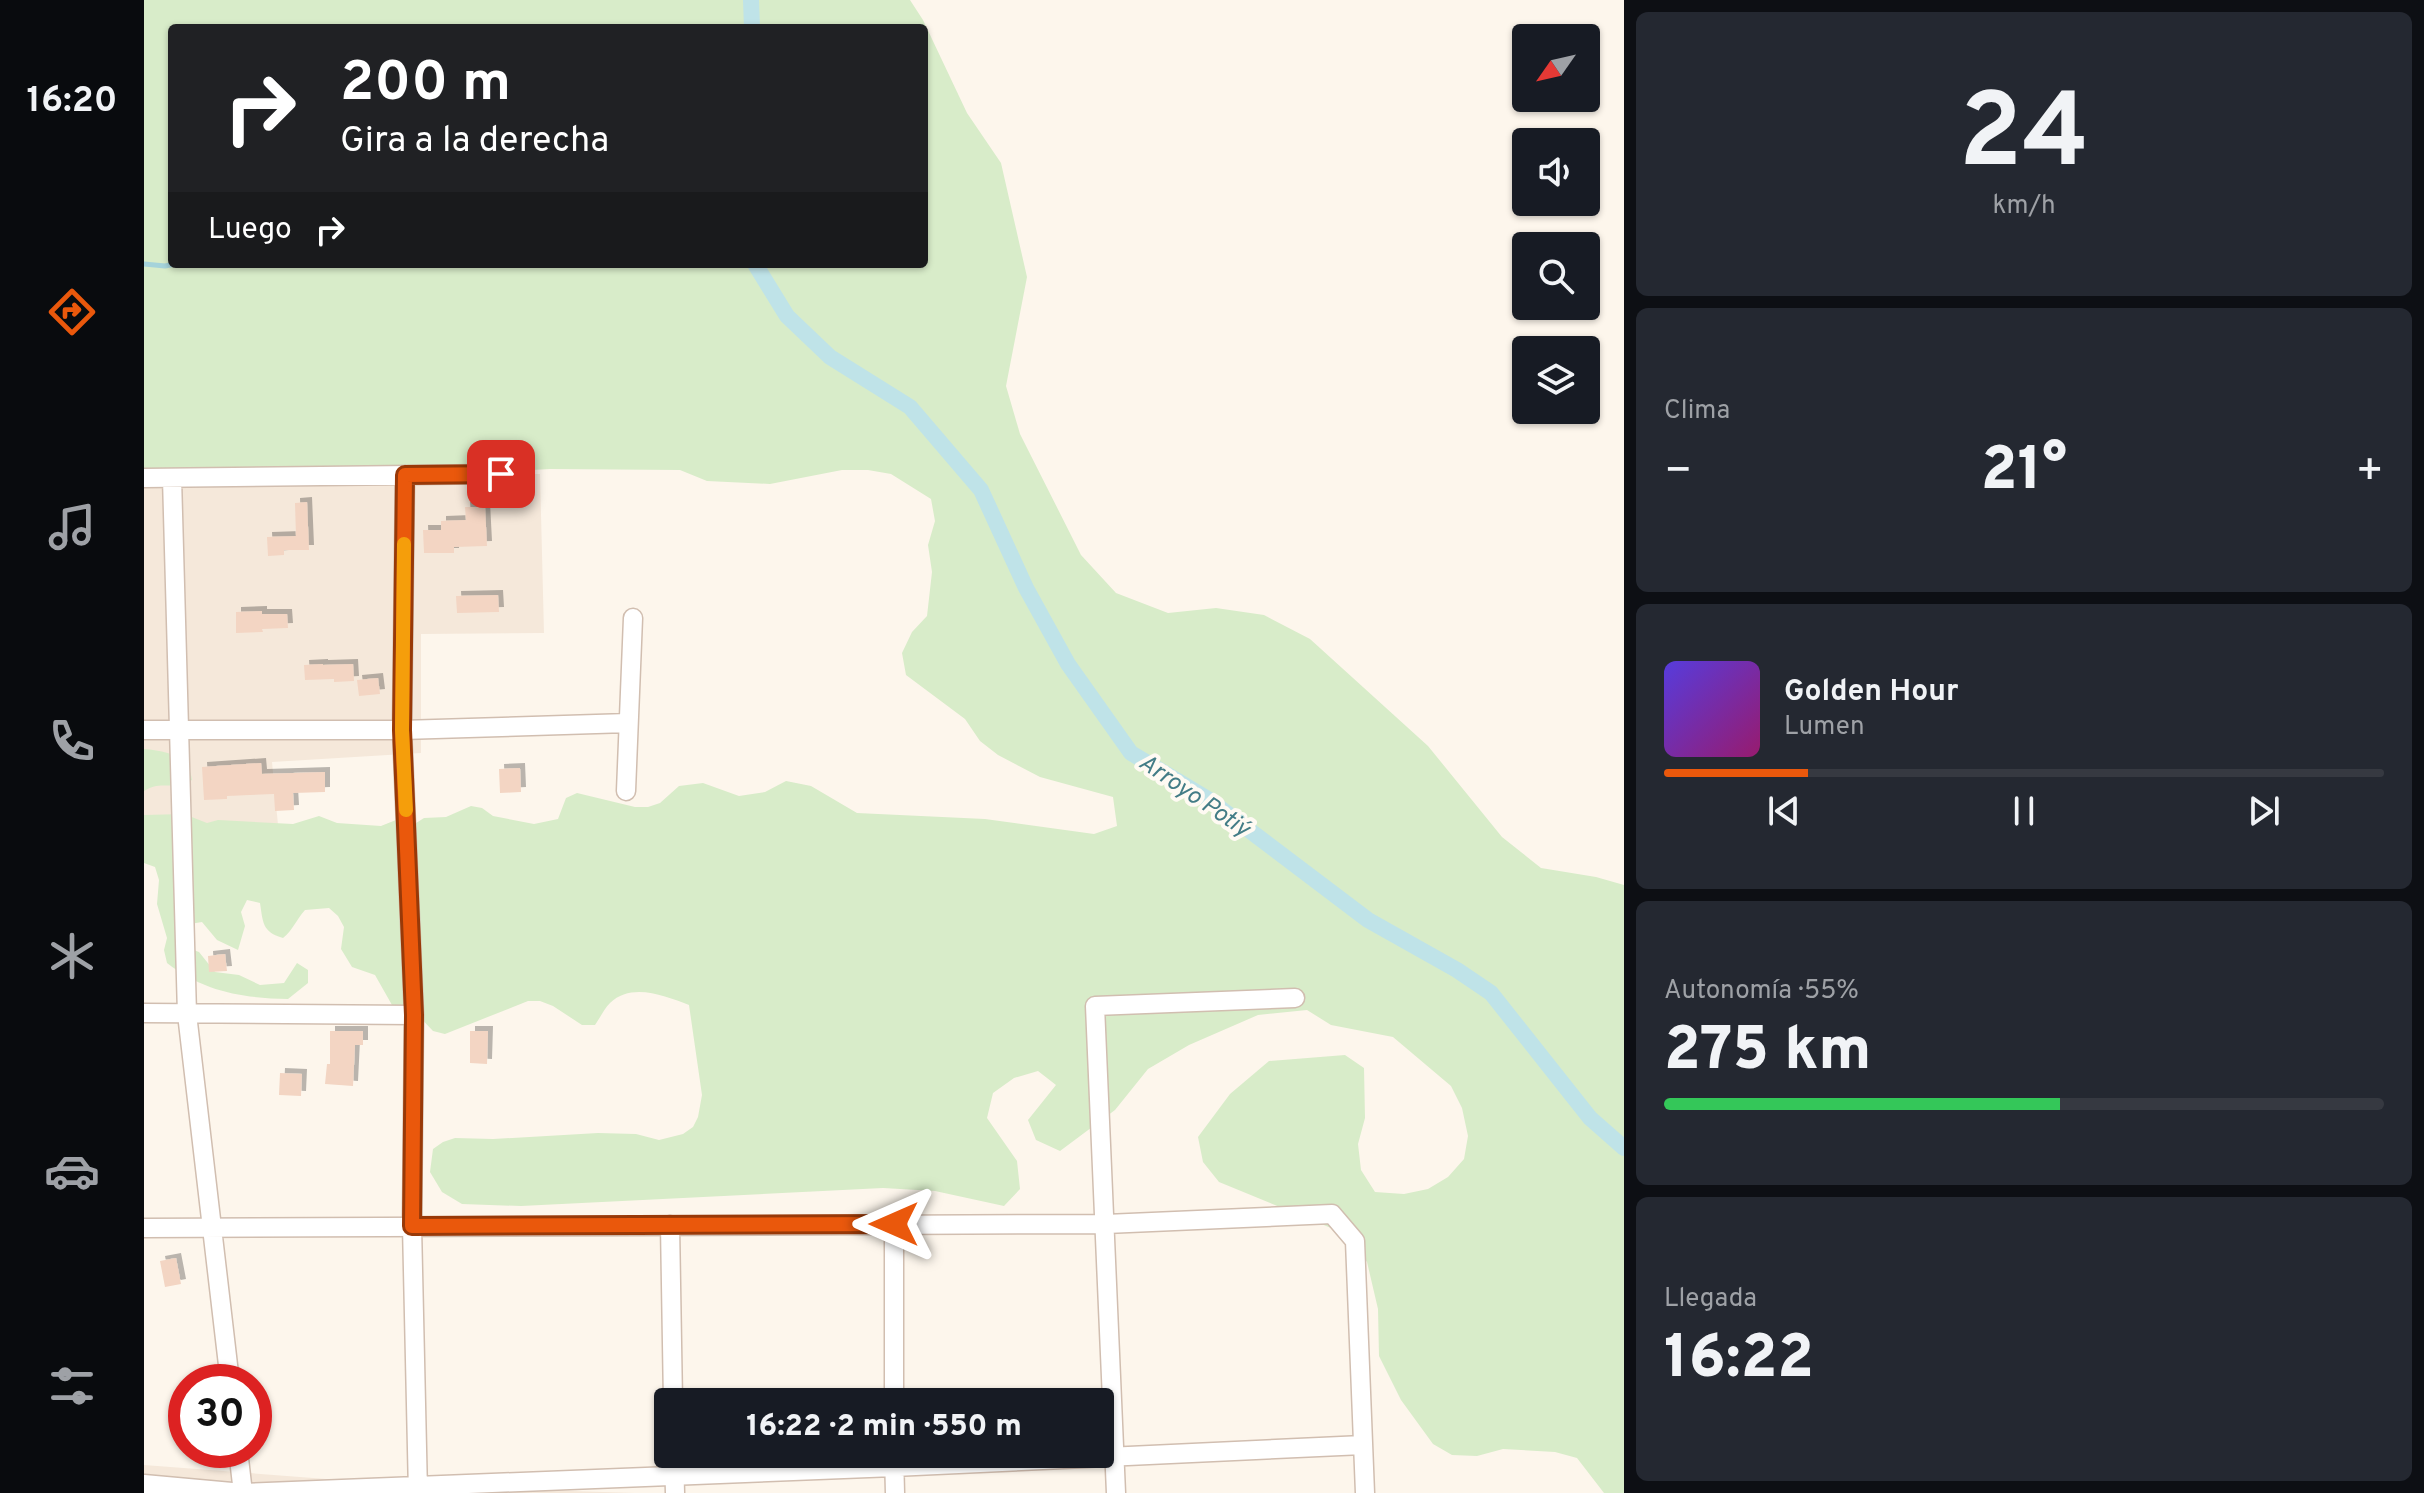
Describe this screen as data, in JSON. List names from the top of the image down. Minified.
{"water":["Arroyo Poti´y"],"north":"bottom left","page":{"tabs":"16:20","tile":[["24","km/h"],"Clima",["Autonomía · 55%","275 km"],["Llegada","16:22"]],"turn":["200 m","Gira a la derecha"],"then":"Luego","heat":["−","21°","+"],"song":["Golden Hour","Lumen"],"limit":"30","trip":"16:22 · 2 min · 550 m"}}
